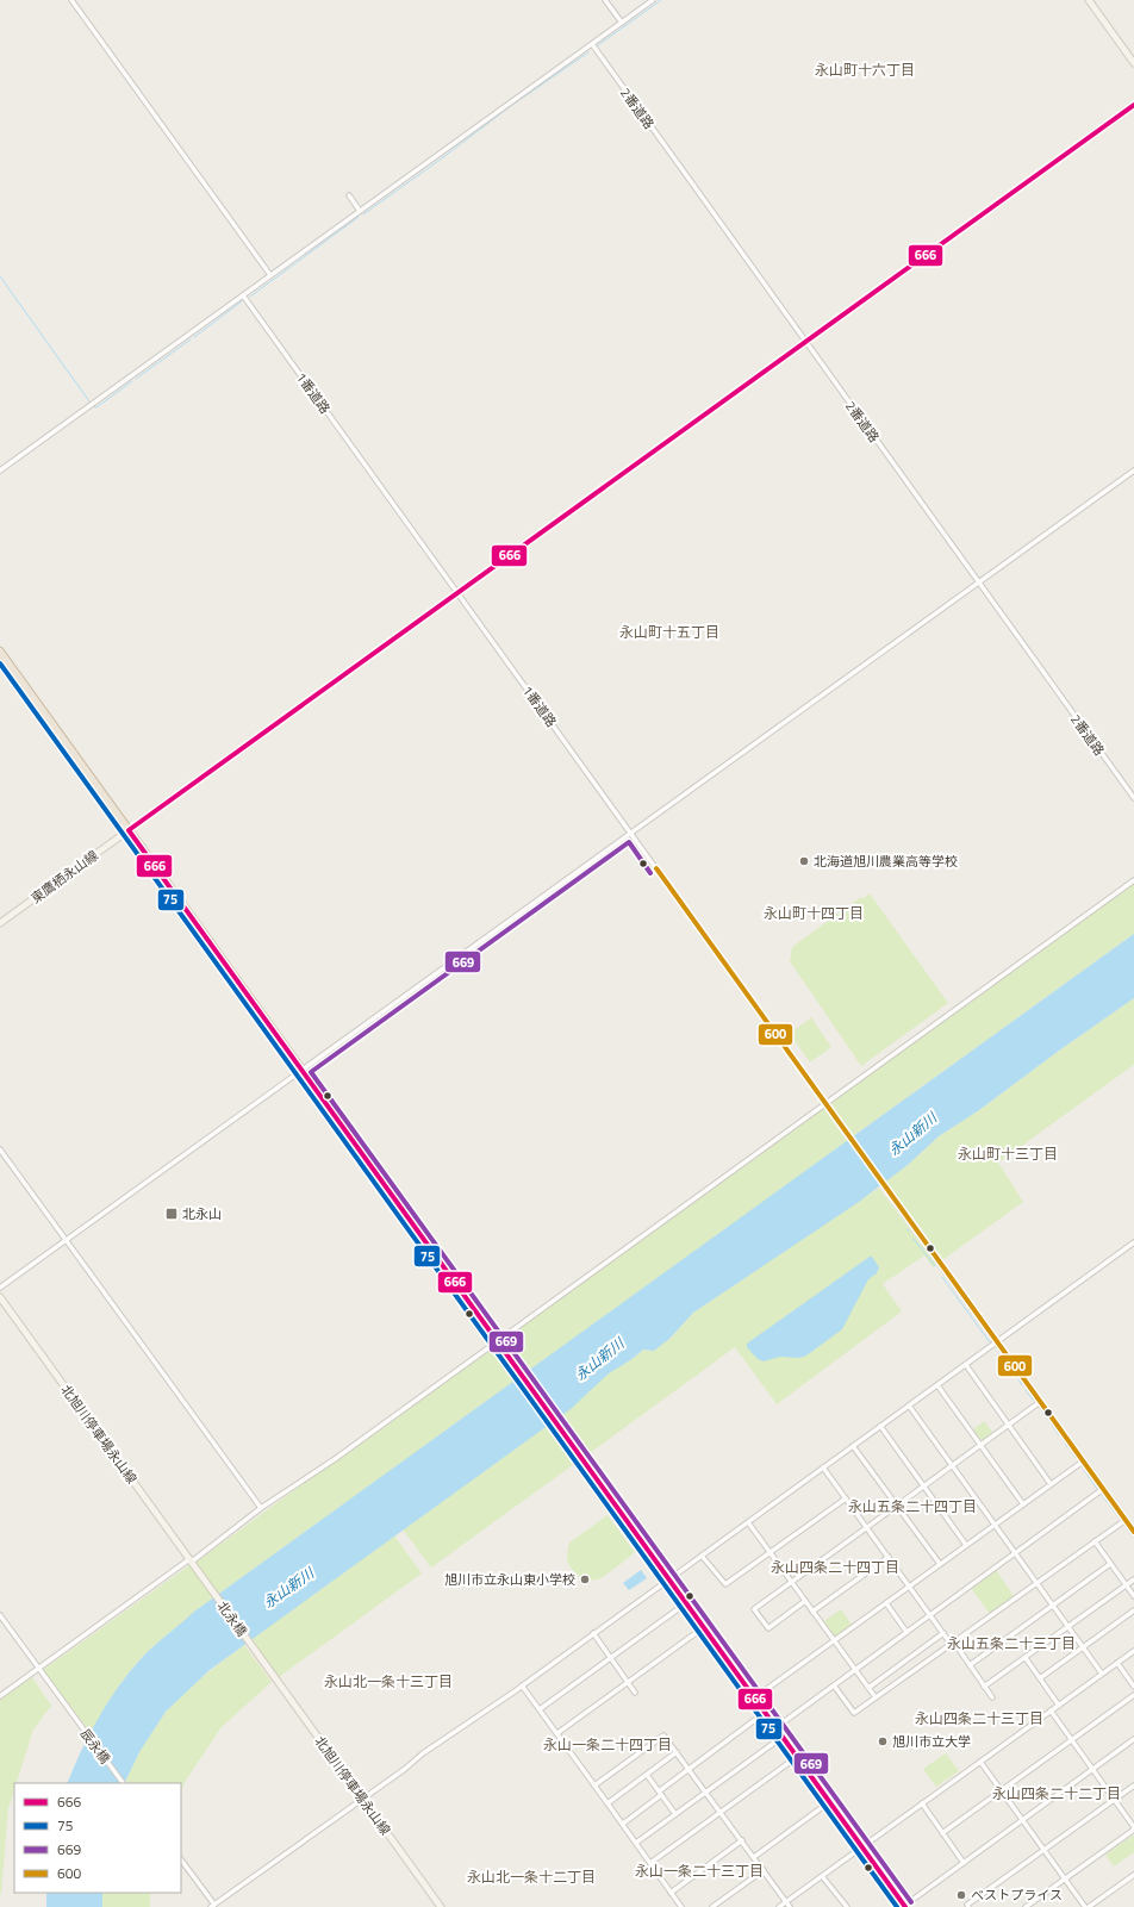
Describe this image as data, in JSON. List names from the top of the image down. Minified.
{"streets":{"main road":["東鷹栖永山線","北旭川停車場永山線","北永橋"],"street":["2番道路","1番道路","辰永橋"]},"crossings":[["北旭川停車場永山線","北永橋"]],"districts":["永山町十六丁目","永山町十五丁目","永山町十四丁目","永山町十三丁目","永山五条二十四丁目","永山四条二十四丁目","永山五条二十三丁目","永山北一条十三丁目","永山四条二十三丁目","永山一条二十四丁目","永山四条二十二丁目","永山一条二十三丁目","永山北一条十二丁目"],"water":["永山新川"],"places":{"other":["北海道旭川農業高等学校","旭川市立永山東小学校","旭川市立大学","ベストプライス"],"transit":["北永山"]},"lines":["transit line 666","transit line 75","transit line 669","transit line 600"],"legend":["666","75","669","600"]}
